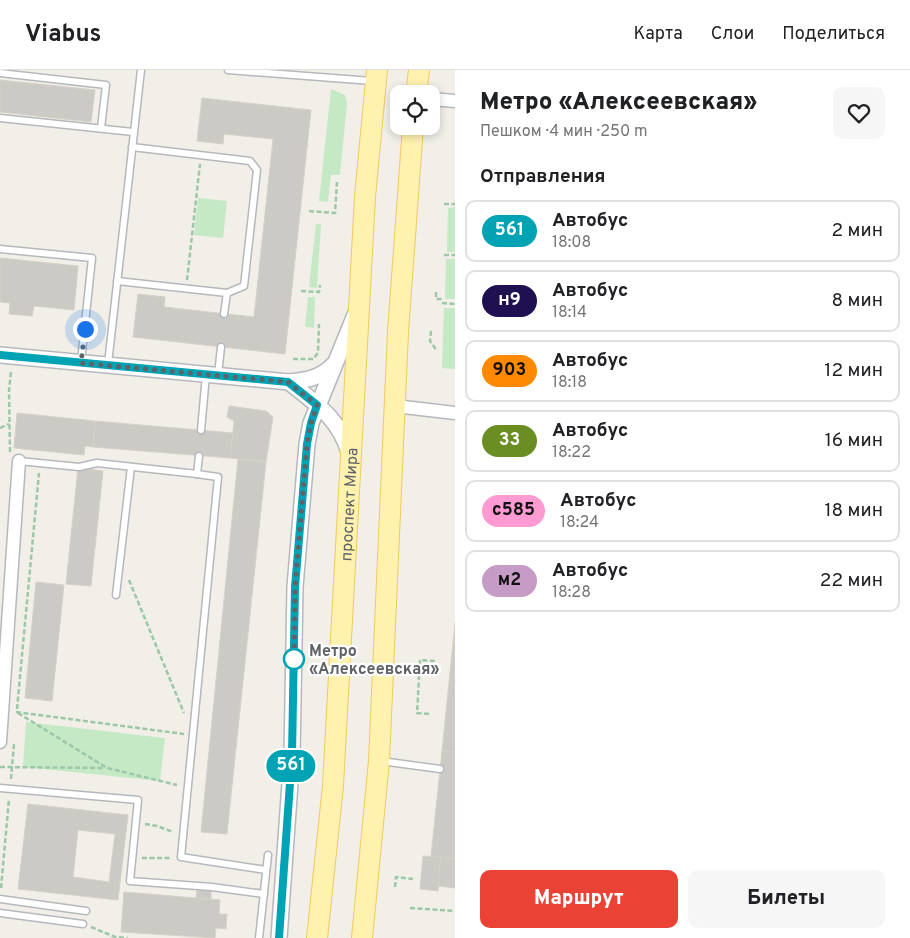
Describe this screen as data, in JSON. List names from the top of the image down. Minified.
{"streets":{"main road":["проспект Мира"]},"places":["Метро «Алексеевская»"],"lines":["bus line 561"],"page":{"header":"Viabus","nav":["Карта","Слои","Поделиться"],"on_map":"561","heading":[["Метро «Алексеевская»","Пешком · 4 мин · 250 m"],"Отправления"],"list":[{"mark":"561","name":"Автобус","note":"18:08","value":"2 мин"},{"mark":"н9","name":"Автобус","note":"18:14","value":"8 мин"},{"mark":"903","name":"Автобус","note":"18:18","value":"12 мин"},{"mark":"33","name":"Автобус","note":"18:22","value":"16 мин"},{"mark":"с585","name":"Автобус","note":"18:24","value":"18 мин"},{"mark":"м2","name":"Автобус","note":"18:28","value":"22 мин"}],"buttons":["Маршрут","Билеты"]}}
